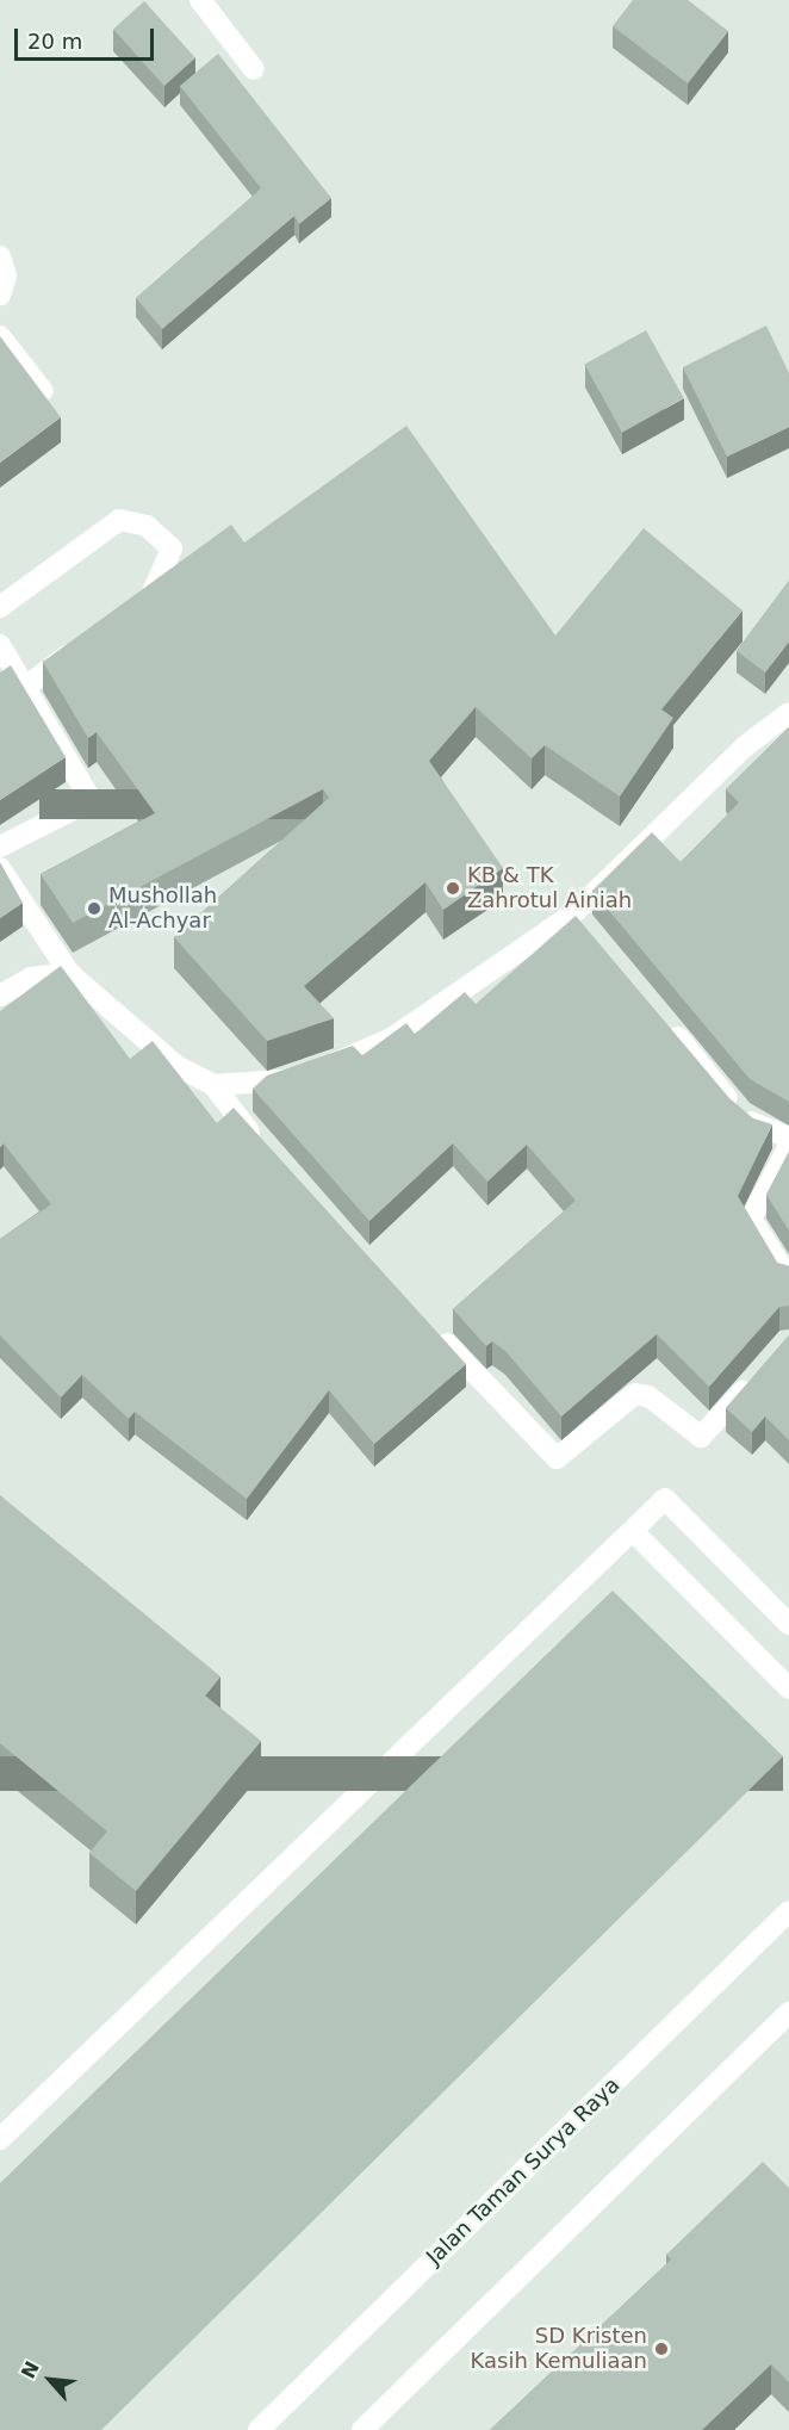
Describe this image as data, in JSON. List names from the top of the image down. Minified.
{"streets":{"street":["Jalan Taman Surya Raya"]},"places":["KB & TK Zahrotul Ainiah","Mushollah Al-Achyar","SD Kristen Kasih Kemuliaan"],"scale_bar":"20 m","north":"top left"}
